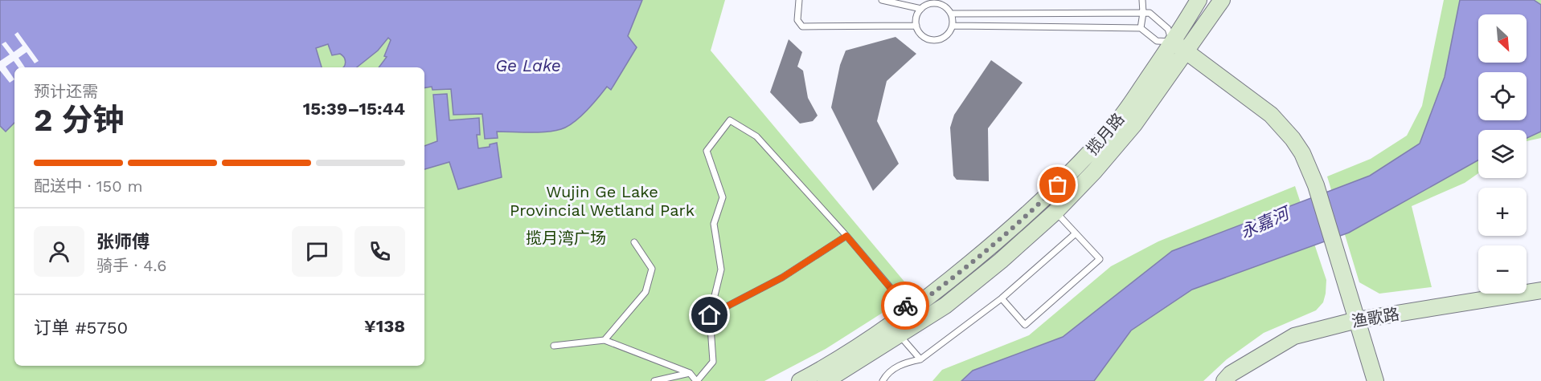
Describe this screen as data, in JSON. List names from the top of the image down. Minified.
{"streets":{"street":["揽月路","渔歌路"]},"water":["Ge Lake","永嘉河"],"parks":["Wujin Ge Lake Provincial Wetland Park","揽月湾广场"],"north":"bottom right","page":{"map_buttons":["+","−"],"heading":["2 分钟","预计还需","15:39–15:44"],"panel":["张师傅","骑手 · 4.6","订单 #5750","¥138"],"bar":"配送中 · 150 m"}}
